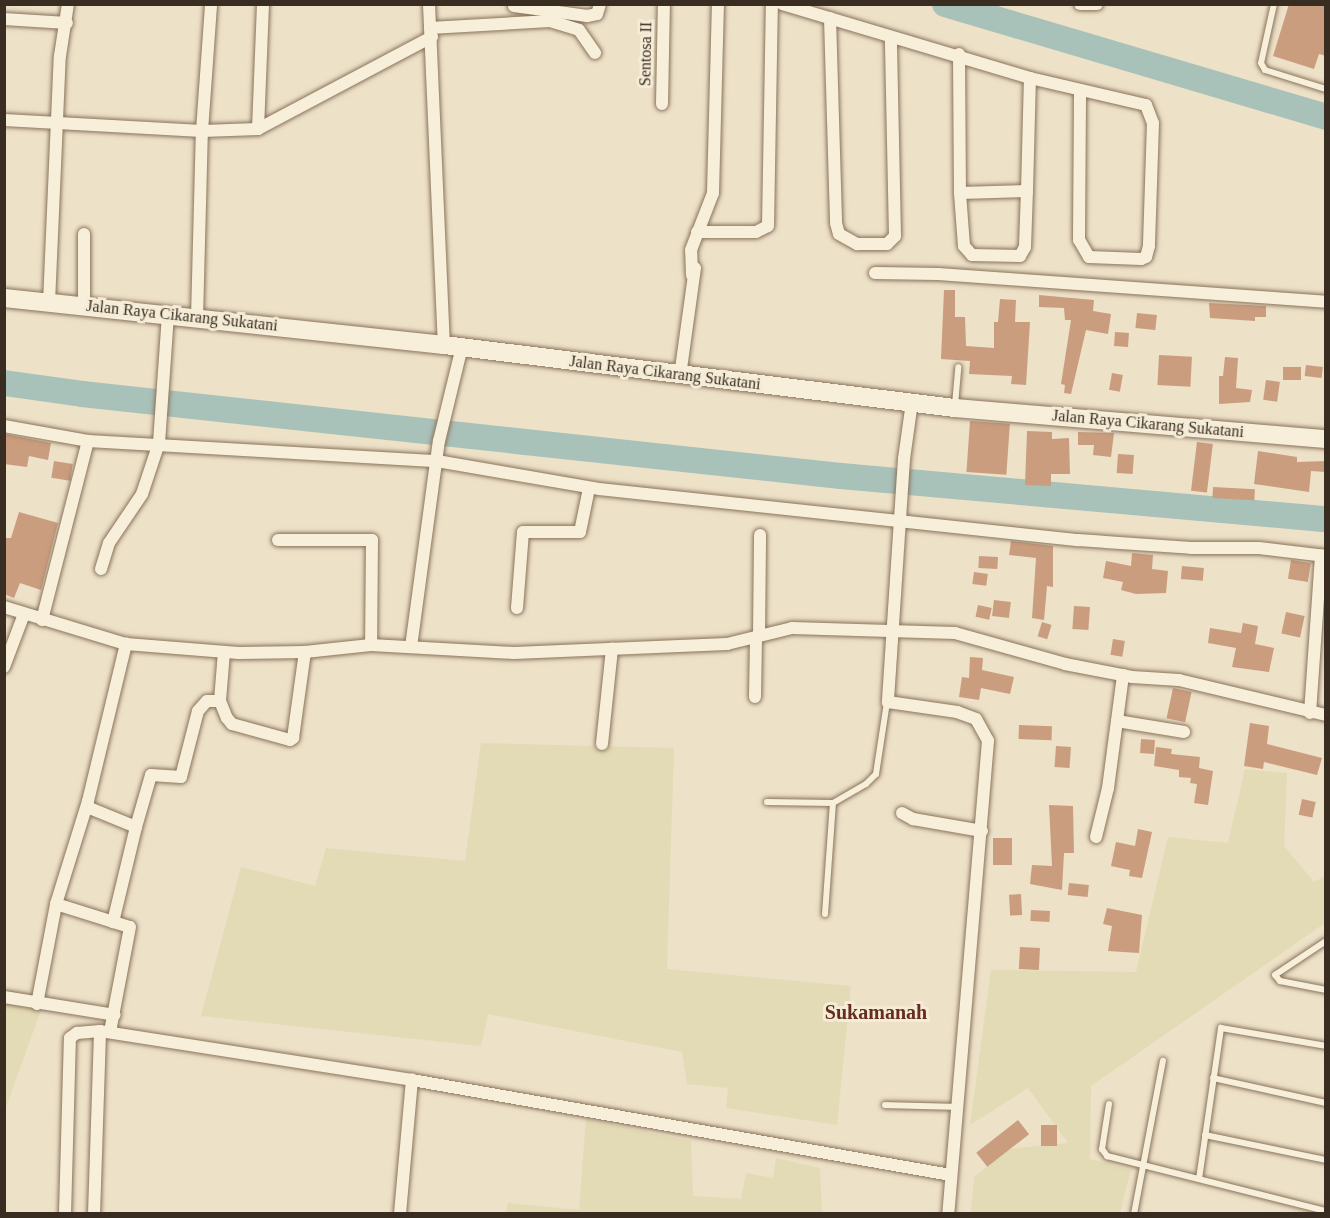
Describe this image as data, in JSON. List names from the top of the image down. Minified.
{"streets":{"main road":["Jalan Raya Cikarang Sukatani"],"street":["Sentosa II"]},"districts":["Sukamanah"]}
